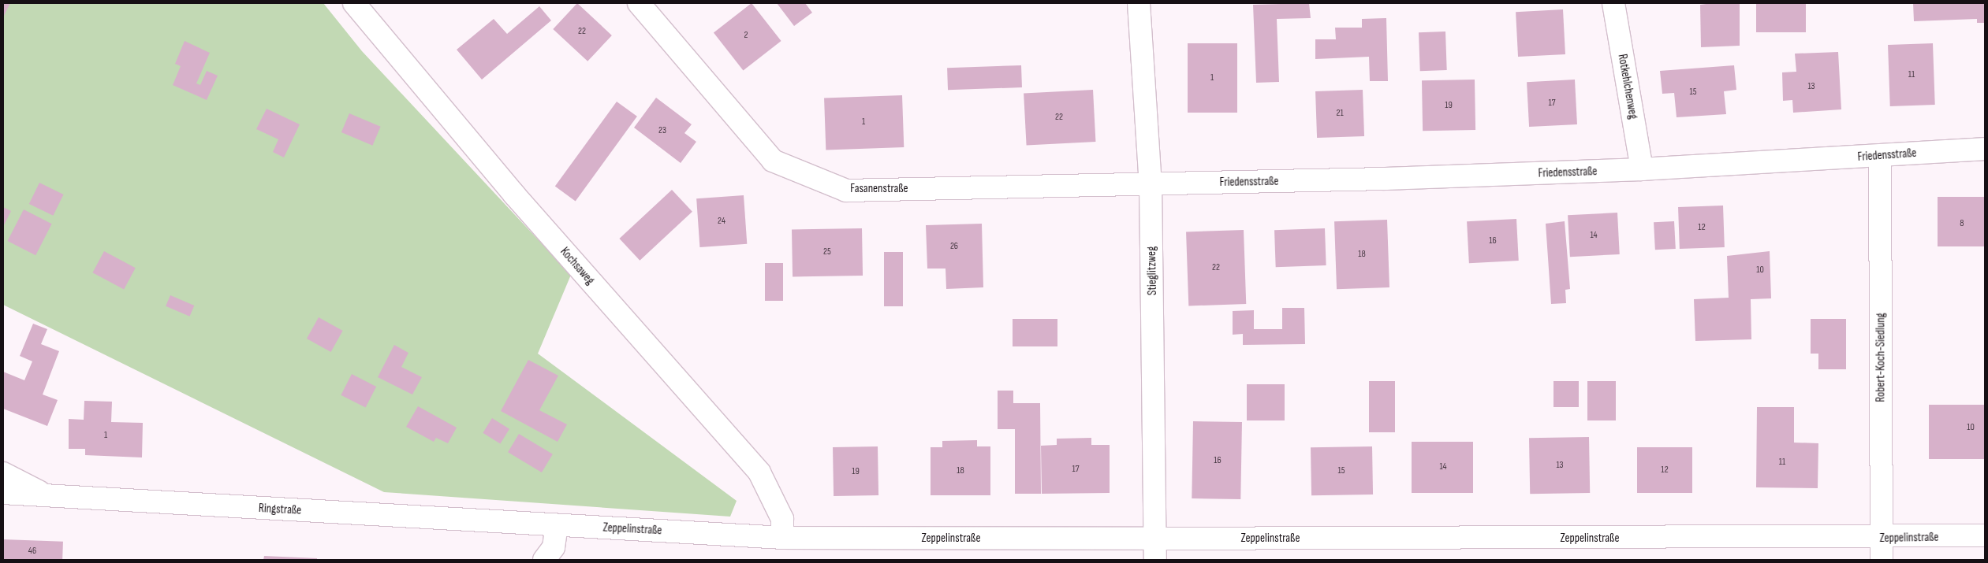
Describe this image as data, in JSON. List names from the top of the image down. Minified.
{"streets":{"street":["Rotkehlchenweg","Friedensstraße","Fasanenstraße","Kochsaweg","Stieglitzweg","Robert-Koch-Siedlung","Ringstraße","Zeppelinstraße"]},"crossings":[["Rotkehlchenweg","Friedensstraße"],["Friedensstraße","Fasanenstraße"],["Friedensstraße","Stieglitzweg"],["Friedensstraße","Robert-Koch-Siedlung"],["Fasanenstraße","Stieglitzweg"],["Kochsaweg","Zeppelinstraße"],["Stieglitzweg","Zeppelinstraße"],["Robert-Koch-Siedlung","Zeppelinstraße"],["Ringstraße","Zeppelinstraße"]],"house_numbers":["22","2","11","1","13","15","17","19","21","22","1","23","24","8","12","14","16","26","25","18","22","10","10","1","16","11","13","14","17","12","18","15","19","46"]}
